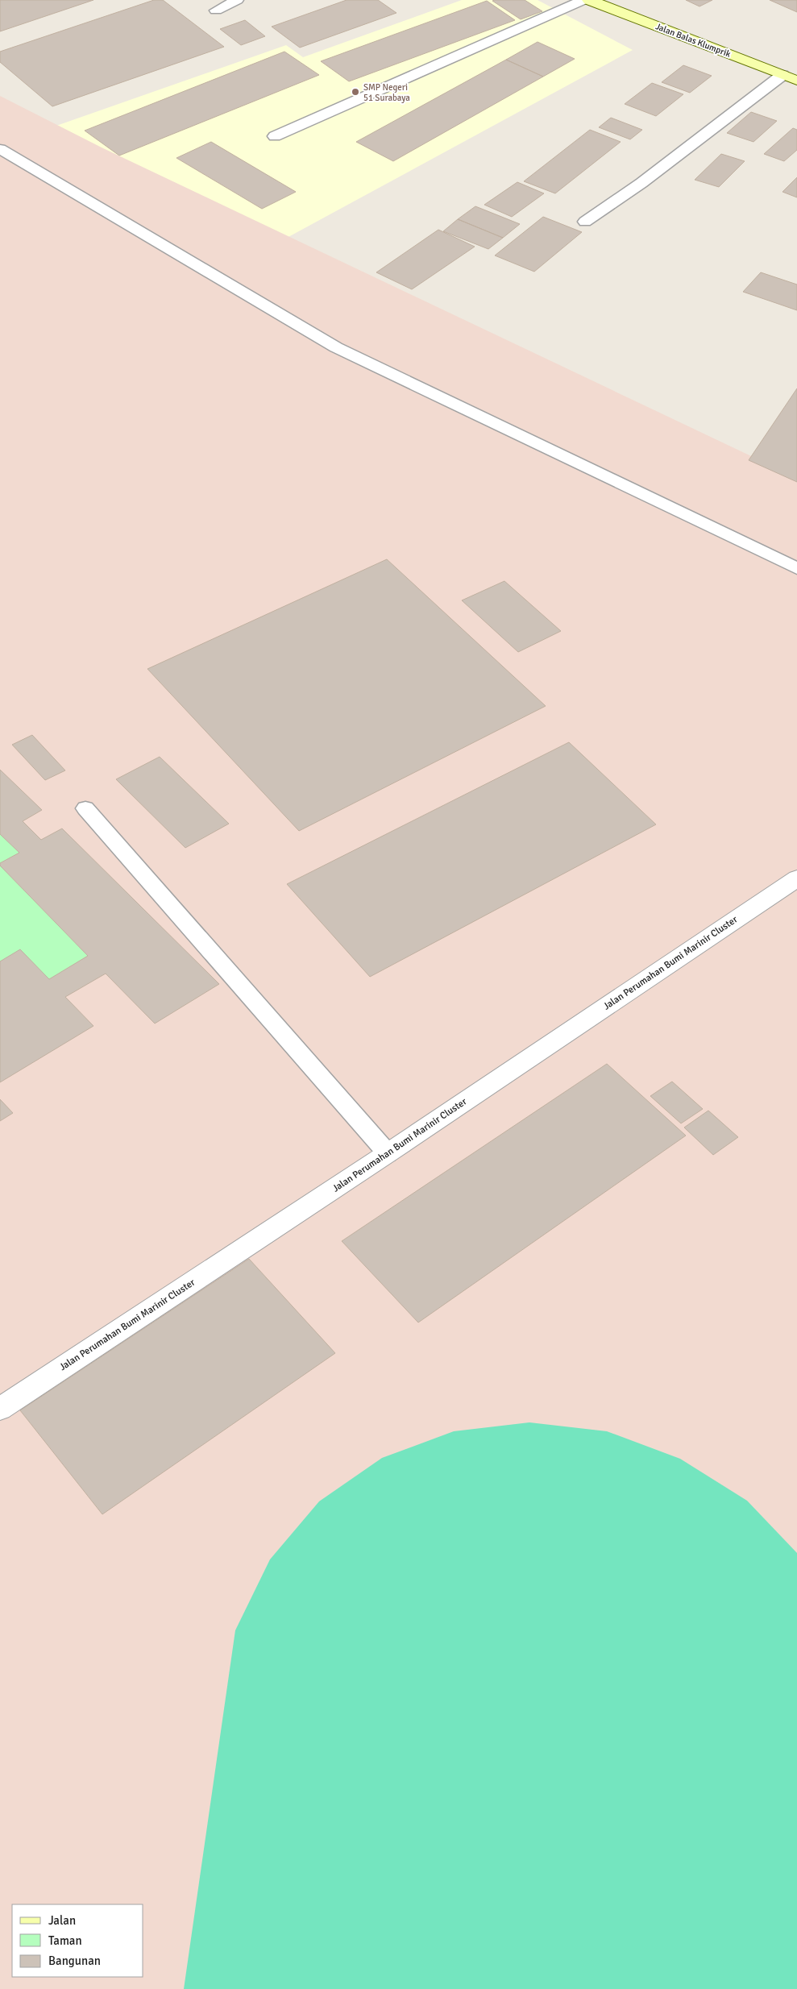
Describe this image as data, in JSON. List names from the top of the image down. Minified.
{"streets":{"street":["Jalan Balas Klumprik","Jalan Perumahan Bumi Marinir Cluster"]},"places":["SMP Negeri 51 Surabaya"],"legend":["Jalan","Taman","Bangunan"]}
